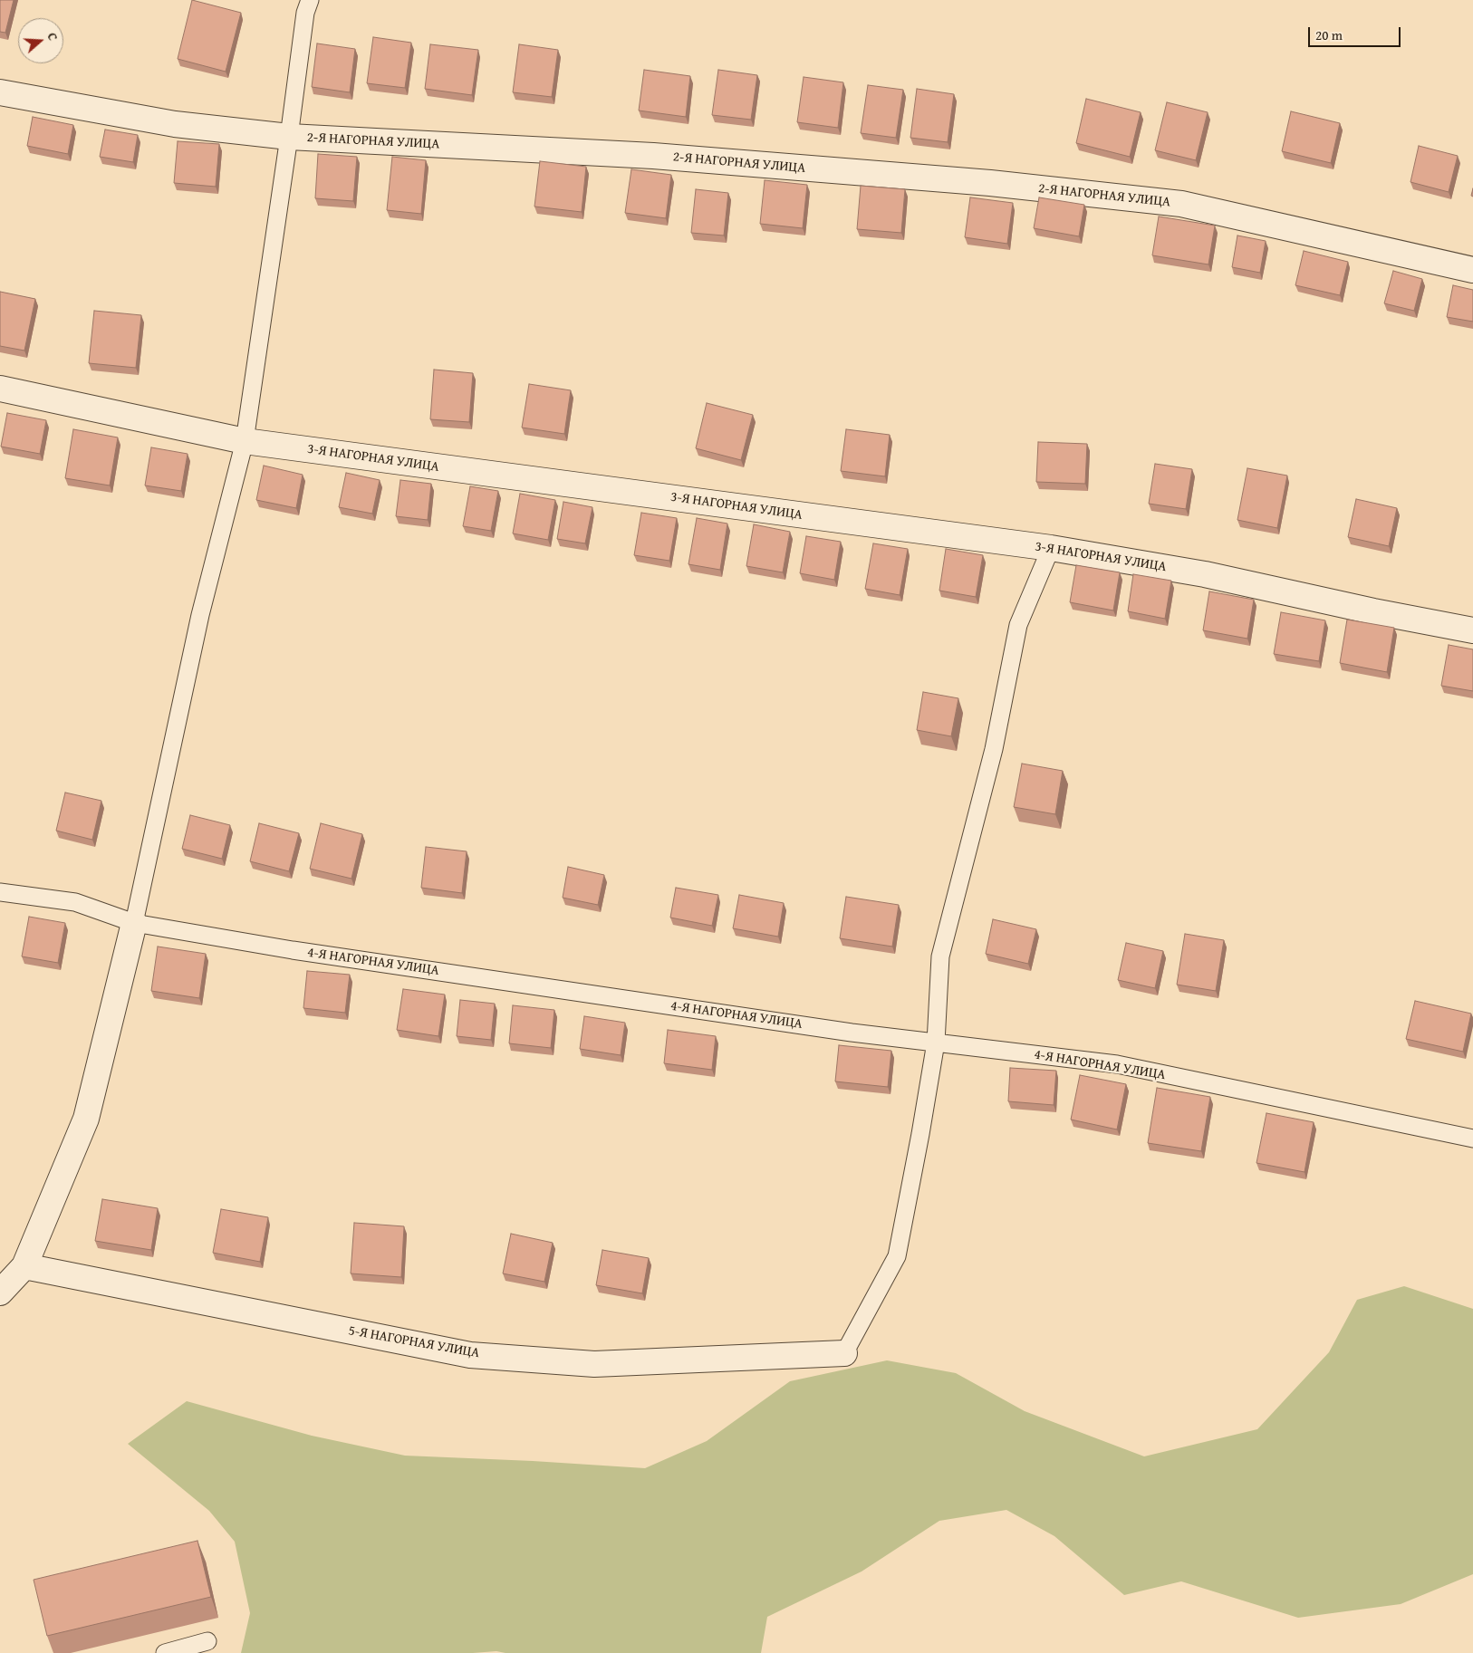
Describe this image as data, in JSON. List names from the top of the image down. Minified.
{"streets":{"street":["2-Я НАГОРНАЯ УЛИЦА","3-Я НАГОРНАЯ УЛИЦА","5-Я НАГОРНАЯ УЛИЦА"],"lane":["4-Я НАГОРНАЯ УЛИЦА"]},"scale_bar":"20 m","north":"right"}
